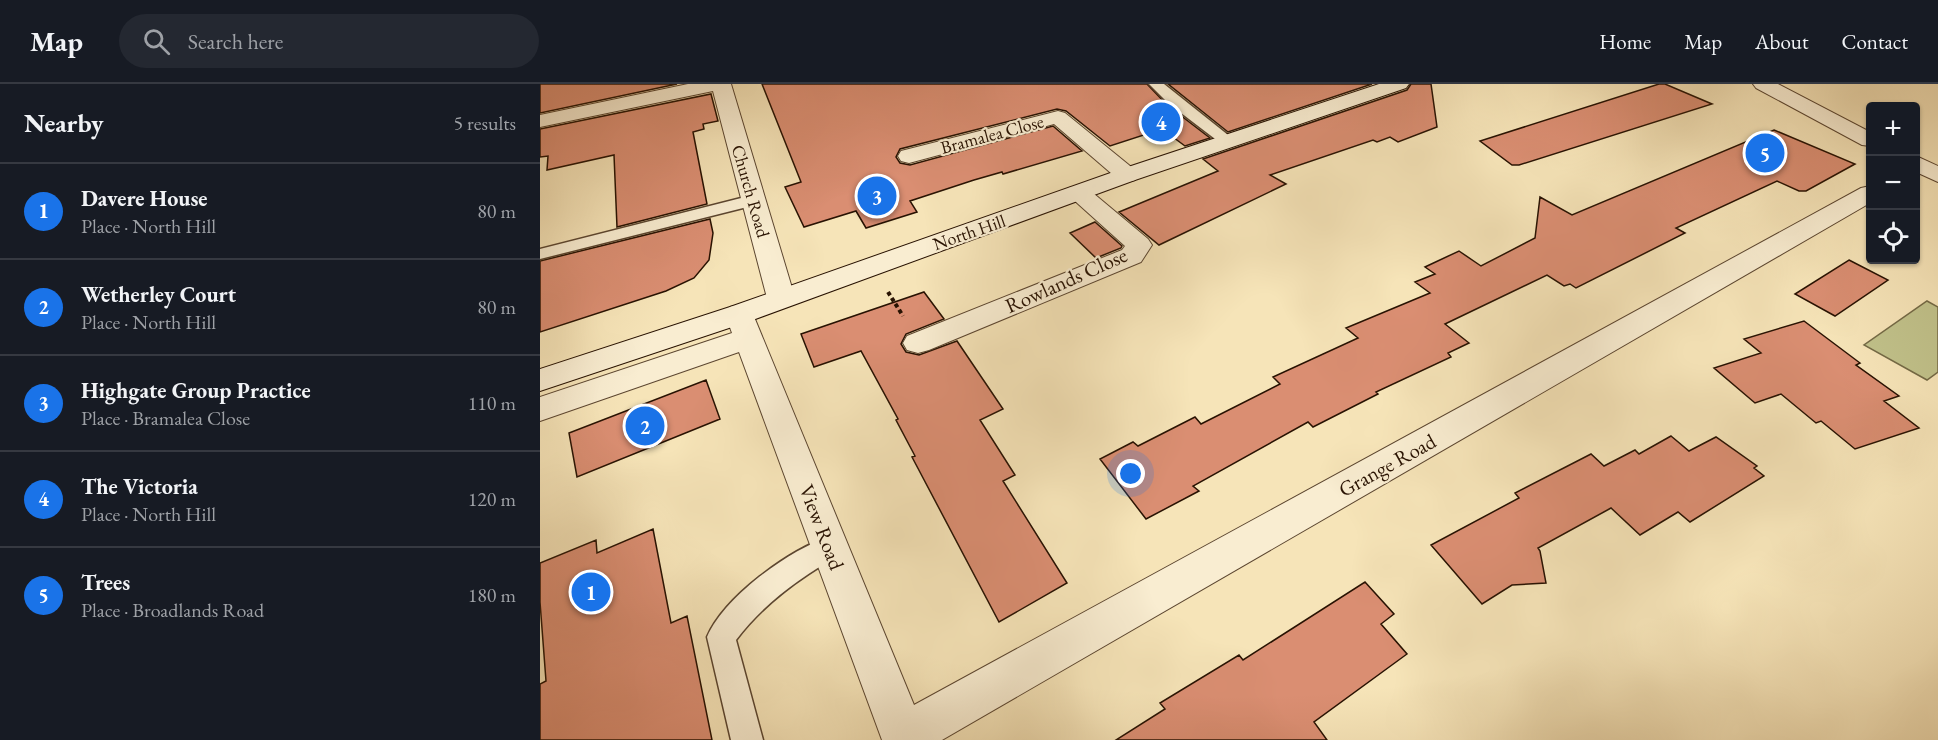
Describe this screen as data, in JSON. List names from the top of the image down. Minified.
{"streets":{"street":["Bramalea Close","Church Road","North Hill","Rowlands Close","Grange Road","View Road"]},"crossings":[["Bramalea Close","North Hill"],["Church Road","North Hill"],["North Hill","Rowlands Close"],["North Hill","View Road"],["Grange Road","View Road"]],"page":{"header":"Map","search":"Search here","nav":["Home","Map","About","Contact"],"heading":["Nearby","5 results"],"pins":["4","5","3","2","1"],"map_buttons":["+","−"],"list":[{"mark":"1","name":"Davere House","note":"Place · North Hill","value":"80 m"},{"mark":"2","name":"Wetherley Court","note":"Place · North Hill","value":"80 m"},{"mark":"3","name":"Highgate Group Practice","note":"Place · Bramalea Close","value":"110 m"},{"mark":"4","name":"The Victoria","note":"Place · North Hill","value":"120 m"},{"mark":"5","name":"Trees","note":"Place · Broadlands Road","value":"180 m"}]}}
